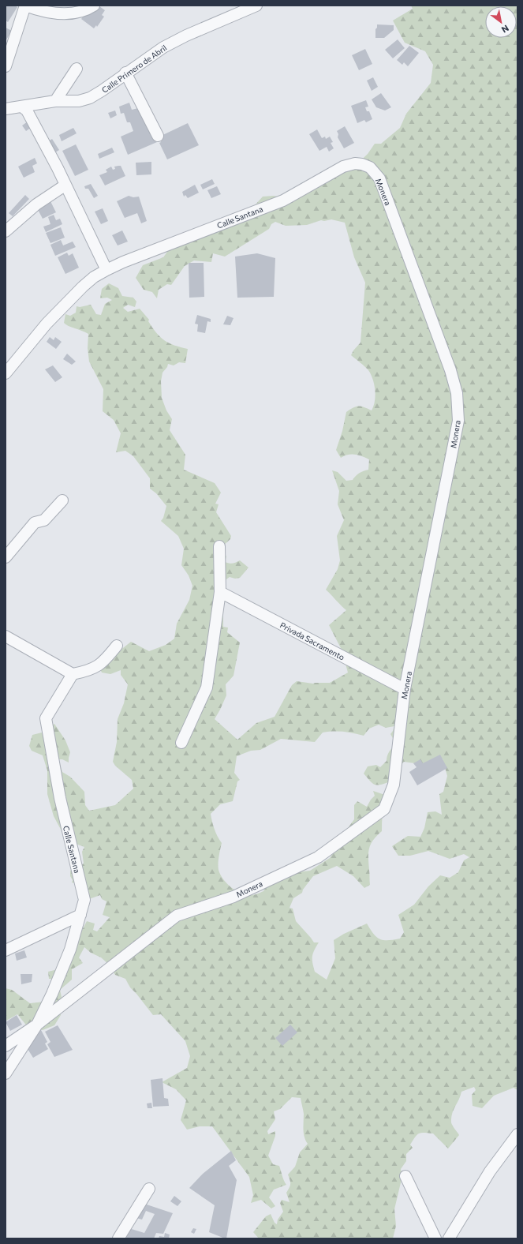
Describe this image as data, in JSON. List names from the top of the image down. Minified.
{"streets":{"street":["Calle Primero de Abril","Monera","Calle Santana","Privada Sacramento"]},"crossings":[["Monera","Calle Santana"],["Monera","Privada Sacramento"]],"north":"bottom right"}
